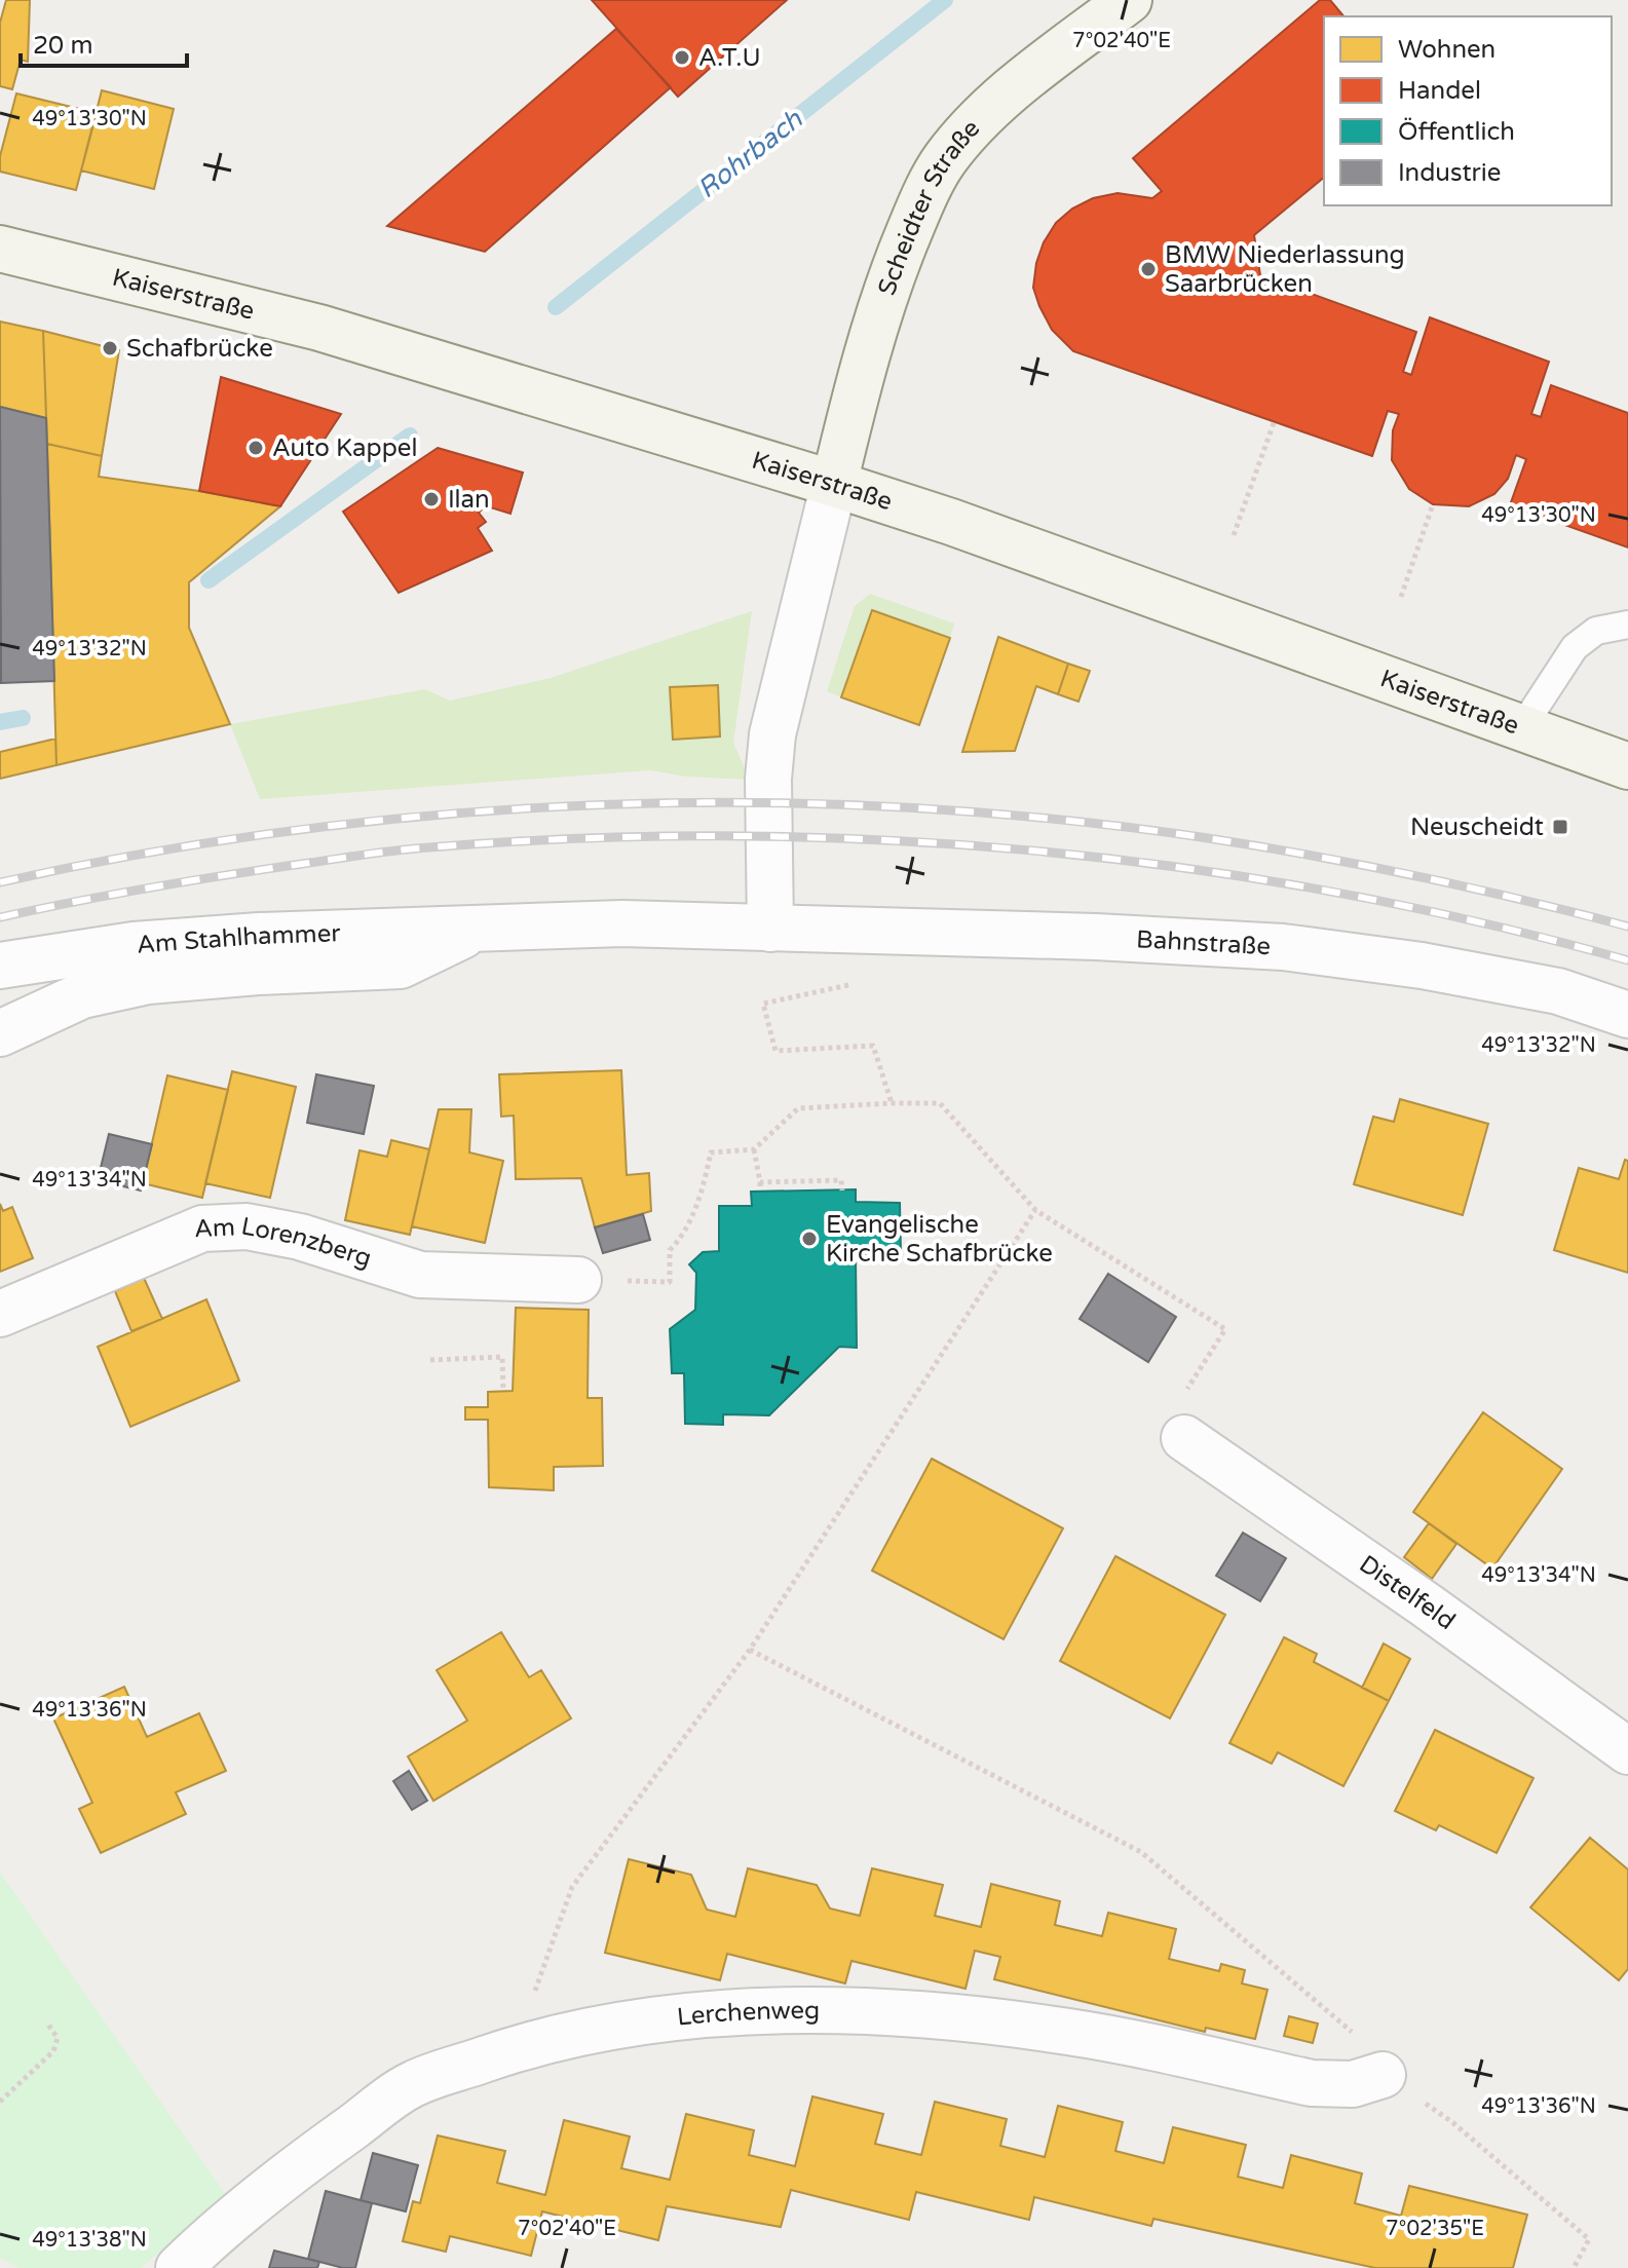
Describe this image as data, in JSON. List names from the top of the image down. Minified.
{"streets":{"main road":["Scheidter Straße","Kaiserstraße"],"street":["Am Stahlhammer","Bahnstraße","Am Lorenzberg","Distelfeld","Lerchenweg"]},"crossings":[["Scheidter Straße","Kaiserstraße"],["Am Stahlhammer","Bahnstraße"]],"water":["Rohrbach"],"places":{"other":["A.T.U","BMW Niederlassung Saarbrücken","Schafbrücke","Auto Kappel","Ilan","Evangelische Kirche Schafbrücke"],"transit":["Neuscheidt"]},"legend":["Wohnen","Handel","Öffentlich","Industrie"],"scale_bar":"20 m","coordinates":["7°02'40\"E","49°13'30\"N","49°13'32\"N","49°13'34\"N","49°13'36\"N","7°02'35\"E","49°13'38\"N"]}
